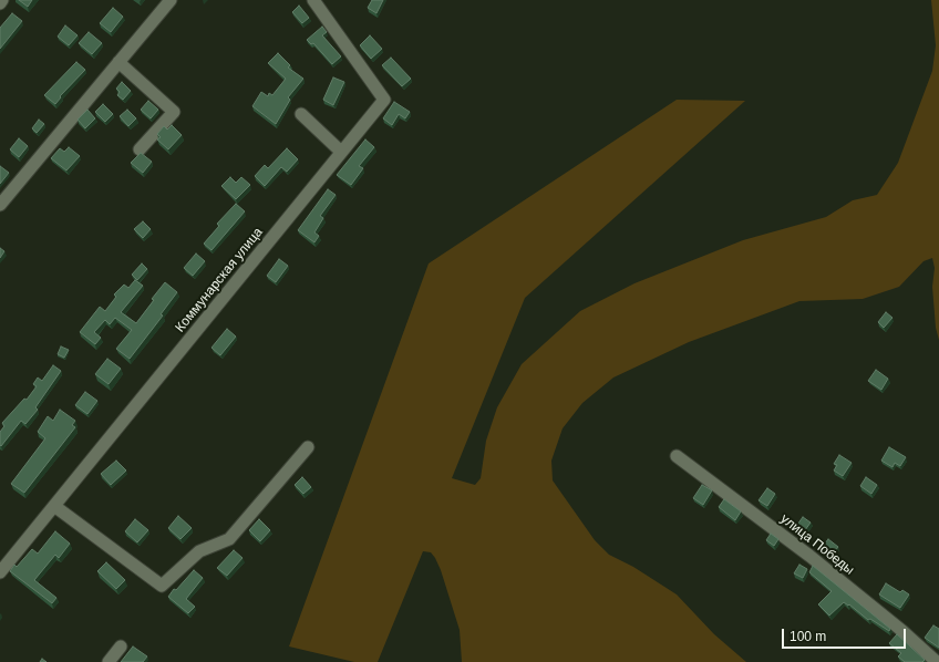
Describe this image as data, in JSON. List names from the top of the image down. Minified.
{"streets":{"street":["Коммунарская улица","улица Победы"]},"scale_bar":"100 m"}
